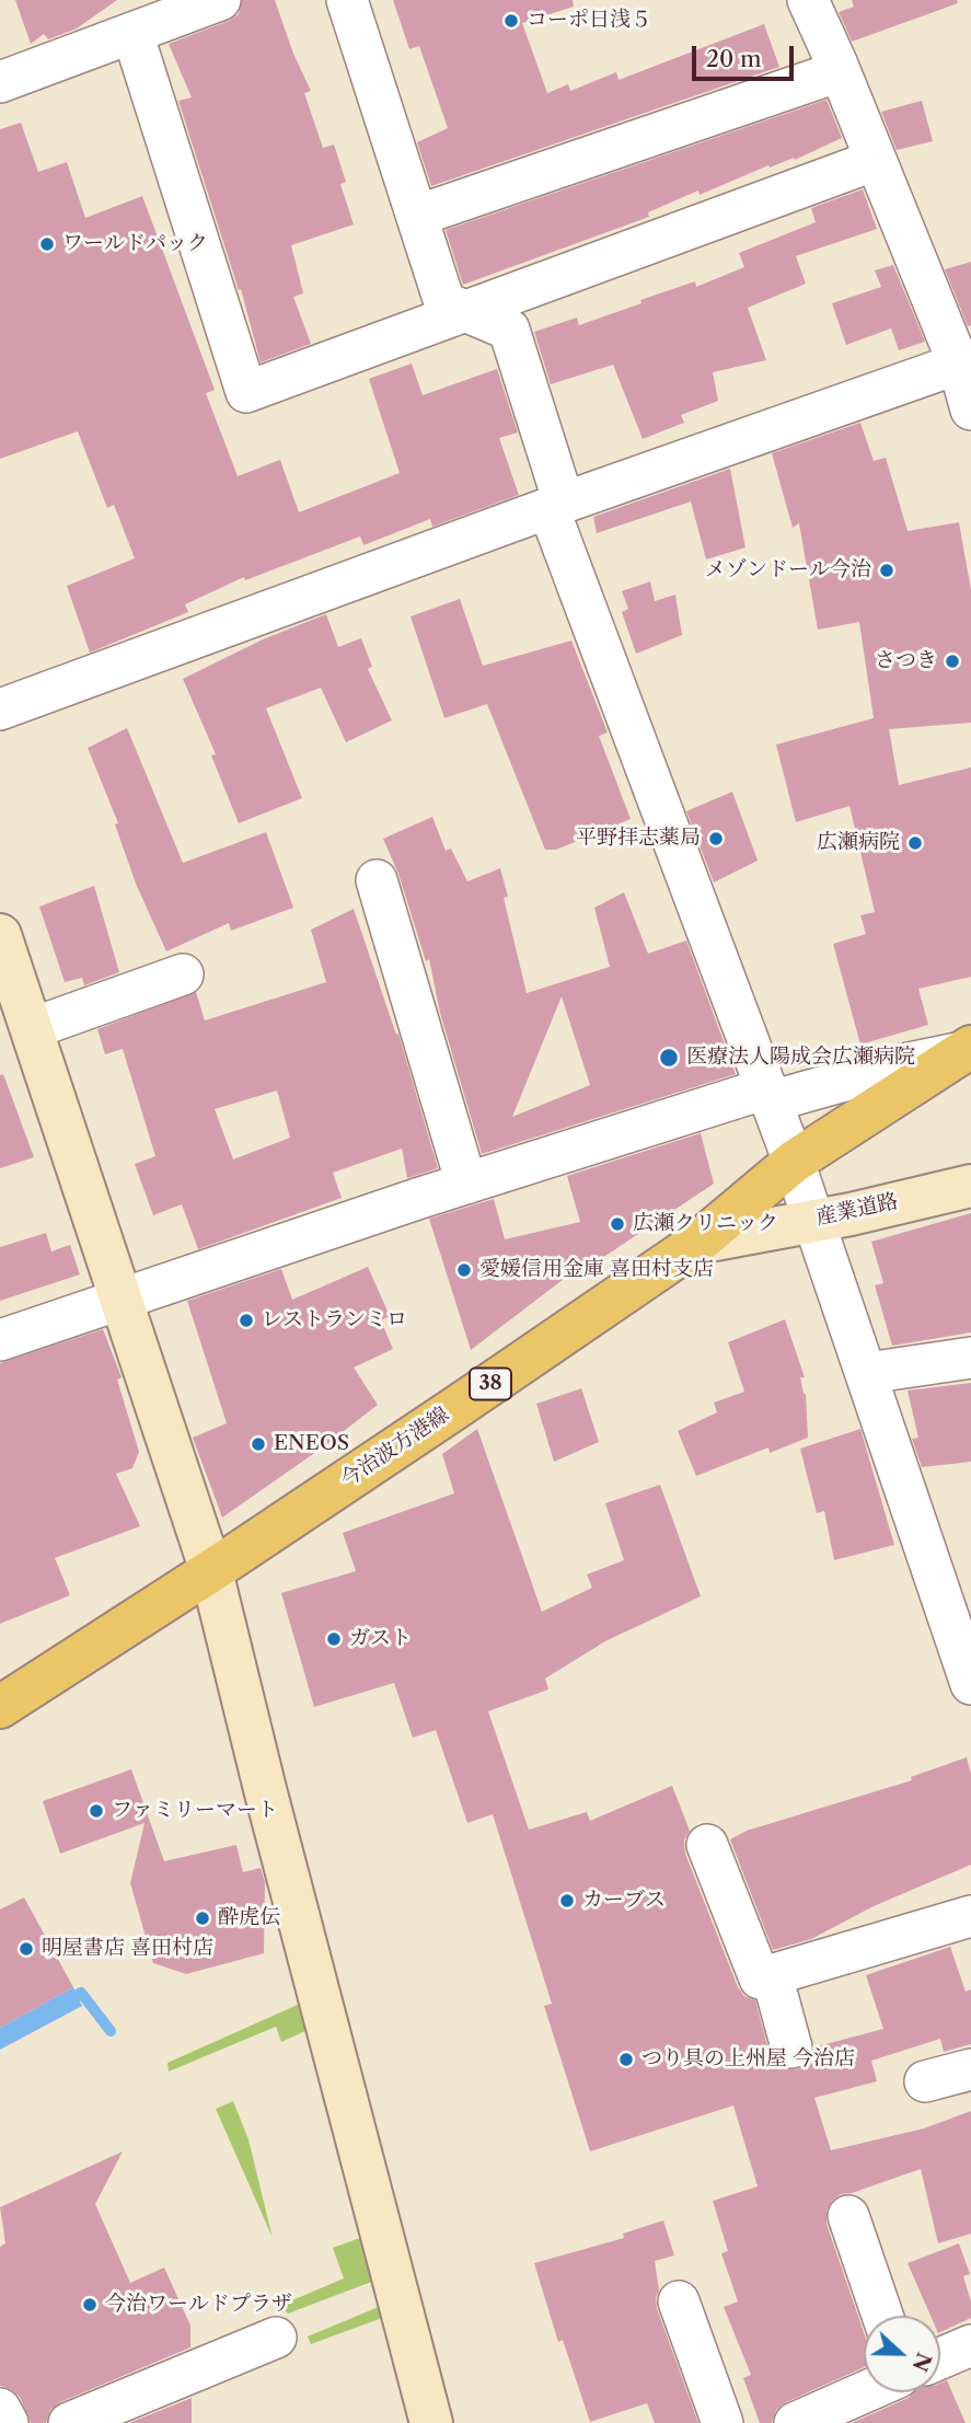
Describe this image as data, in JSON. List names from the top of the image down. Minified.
{"streets":{"main road":["38","今治波方港線"],"street":["産業道路"]},"crossings":[["産業道路","今治波方港線"]],"places":["コーポ日浅５","ワールドパック","メゾンドール今治","さつき","平野拝志薬局","広瀬病院","医療法人陽成会広瀬病院","広瀬クリニック","愛媛信用金庫 喜田村支店","レストランミロ","ENEOS","ガスト","ファミリーマート","カーブス","酔虎伝","明屋書店 喜田村店","つり具の上州屋 今治店","今治ワールドプラザ"],"scale_bar":"20 m","north":"right"}
